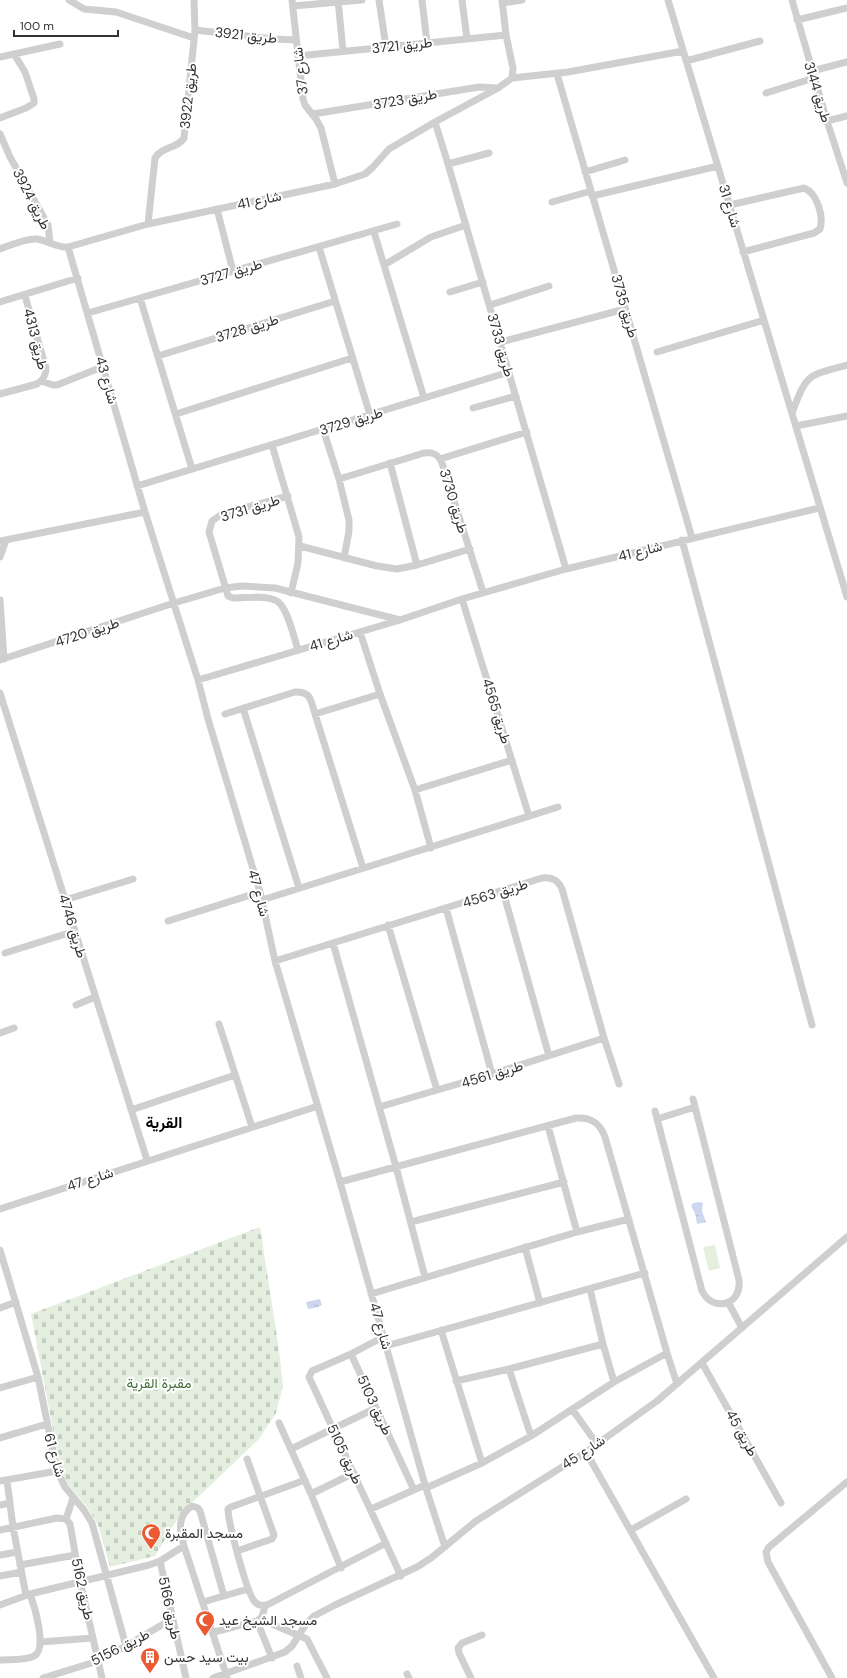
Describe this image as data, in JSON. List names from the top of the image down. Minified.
{"streets":{"street":["طريق 3921","طريق 3721","شارع 37","طريق 3144","طريق 3922","طريق 3723","طريق 3924","شارع 41","شارع 31","طريق 3727","طريق 3735","طريق 3728","طريق 4313","طريق 3733","شارع 43","طريق 3729","طريق 3730","طريق 3731","طريق 4720","طريق 4565","شارع 47","طريق 4563","طريق 4746","طريق 4561","طريق 5103","طريق 45","شارع 45","طريق 5105","شارع 61","طريق 5162","طريق 5166","طريق 5156"]},"crossings":[["طريق 3921","شارع 37"],["طريق 3921","طريق 3922"],["طريق 3721","شارع 37"],["شارع 37","طريق 3723"],["شارع 37","شارع 41"],["طريق 3922","شارع 41"],["طريق 3723","شارع 41"],["شارع 41","شارع 31"],["شارع 41","طريق 3735"],["شارع 41","طريق 3733"],["شارع 41","شارع 43"],["شارع 41","طريق 3730"],["شارع 41","طريق 4565"],["شارع 41","شارع 47"],["طريق 3727","شارع 43"],["طريق 4313","شارع 43"],["طريق 3733","طريق 3729"],["شارع 43","طريق 3729"],["شارع 43","طريق 4720"],["شارع 43","شارع 47"],["طريق 3729","طريق 3731"],["طريق 3730","طريق 3731"],["شارع 47","طريق 4563"],["شارع 47","طريق 4746"],["شارع 47","شارع 45"],["طريق 4563","طريق 4561"],["طريق 5103","طريق 5105"],["طريق 45","شارع 45"],["شارع 45","طريق 5105"],["شارع 61","طريق 5156"],["طريق 5162","طريق 5156"],["طريق 5166","طريق 5156"]],"districts":["القرية"],"parks":["مقبرة القرية"],"places":{"mosque":["مسجد المقبرة","مسجد الشيخ عيد"],"building":["بيت سيد حسن"]},"scale_bar":"100 m"}
